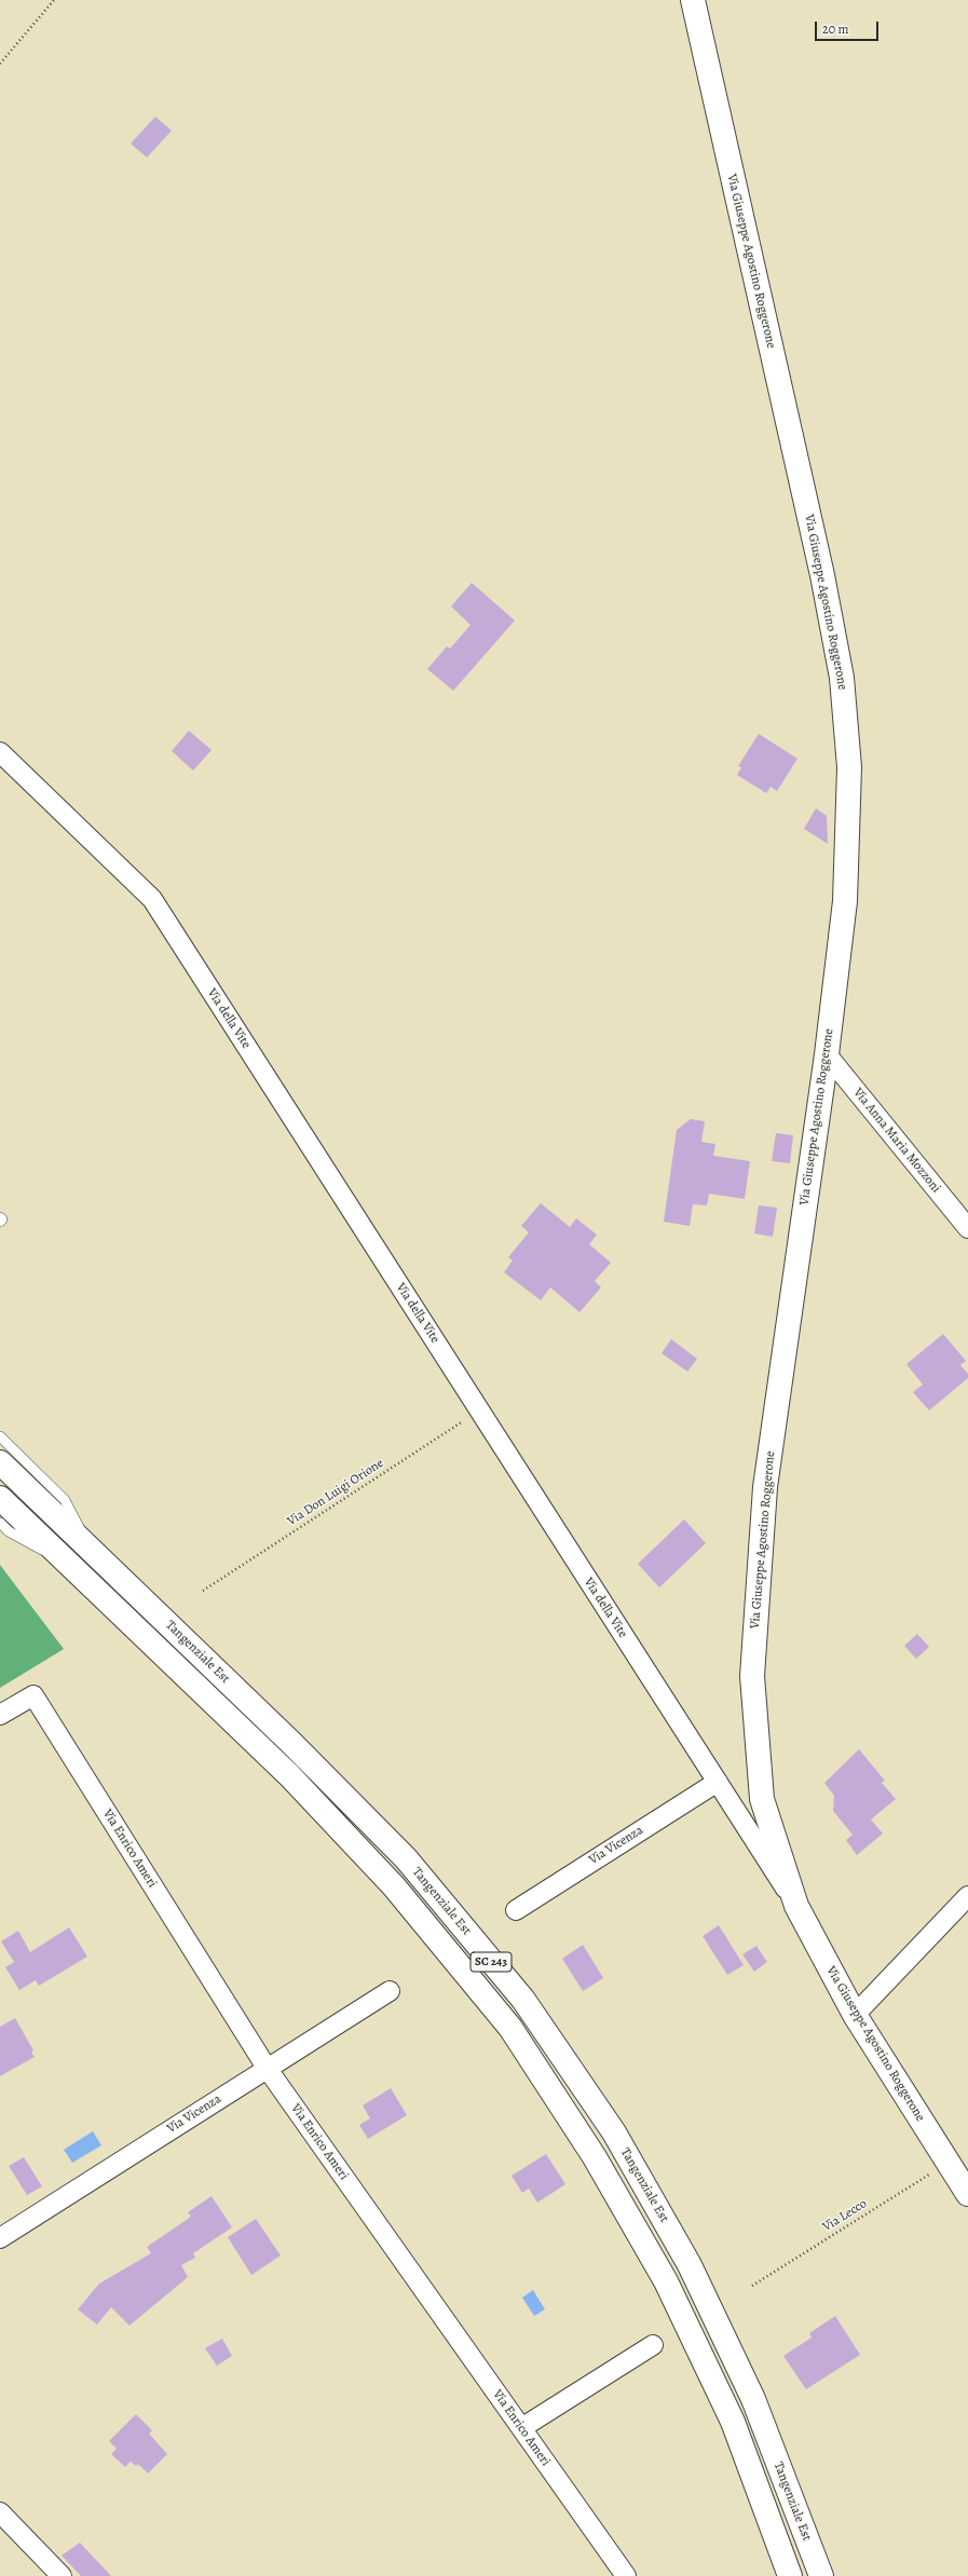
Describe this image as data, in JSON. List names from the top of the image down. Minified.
{"streets":{"main road":["Via Giuseppe Agostino Roggerone","Tangenziale Est","SC 243"],"street":["Via della Vite","Via Anna Maria Mozzoni","Via Vicenza","Via Enrico Ameri"],"path":["Via Don Luigi Orione","Via Lecco"]},"crossings":[["Via Giuseppe Agostino Roggerone","Via della Vite"],["Via Giuseppe Agostino Roggerone","Via Anna Maria Mozzoni"],["Via Giuseppe Agostino Roggerone","Via Lecco"],["Via della Vite","Via Don Luigi Orione"],["Via della Vite","Via Vicenza"],["Via Vicenza","Via Enrico Ameri"]],"scale_bar":"20 m"}
